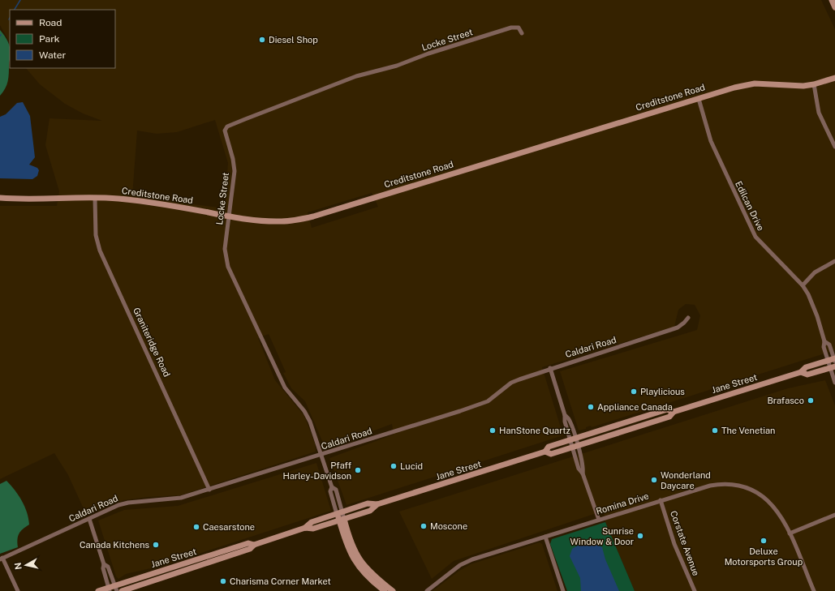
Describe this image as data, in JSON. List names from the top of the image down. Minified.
{"streets":{"main road":["Creditstone Road","Jane Street"],"street":["Locke Street","Edilcan Drive","Graniteridge Road","Caldari Road","Romina Drive","Corstate Avenue"]},"crossings":[["Locke Street","Creditstone Road"],["Locke Street","Caldari Road"],["Locke Street","Jane Street"],["Creditstone Road","Edilcan Drive"],["Creditstone Road","Graniteridge Road"],["Edilcan Drive","Jane Street"],["Graniteridge Road","Caldari Road"],["Romina Drive","Corstate Avenue"]],"places":["Diesel Shop","Playlicious","Brafasco","Appliance Canada","HanStone Quartz","The Venetian","Lucid","Pfaff Harley-Davidson","Wonderland Daycare","Moscone","Caesarstone","Sunrise Window & Door","Deluxe Motorsports Group","Canada Kitchens","Charisma Corner Market"],"legend":["Road","Park","Water"],"north":"left"}
